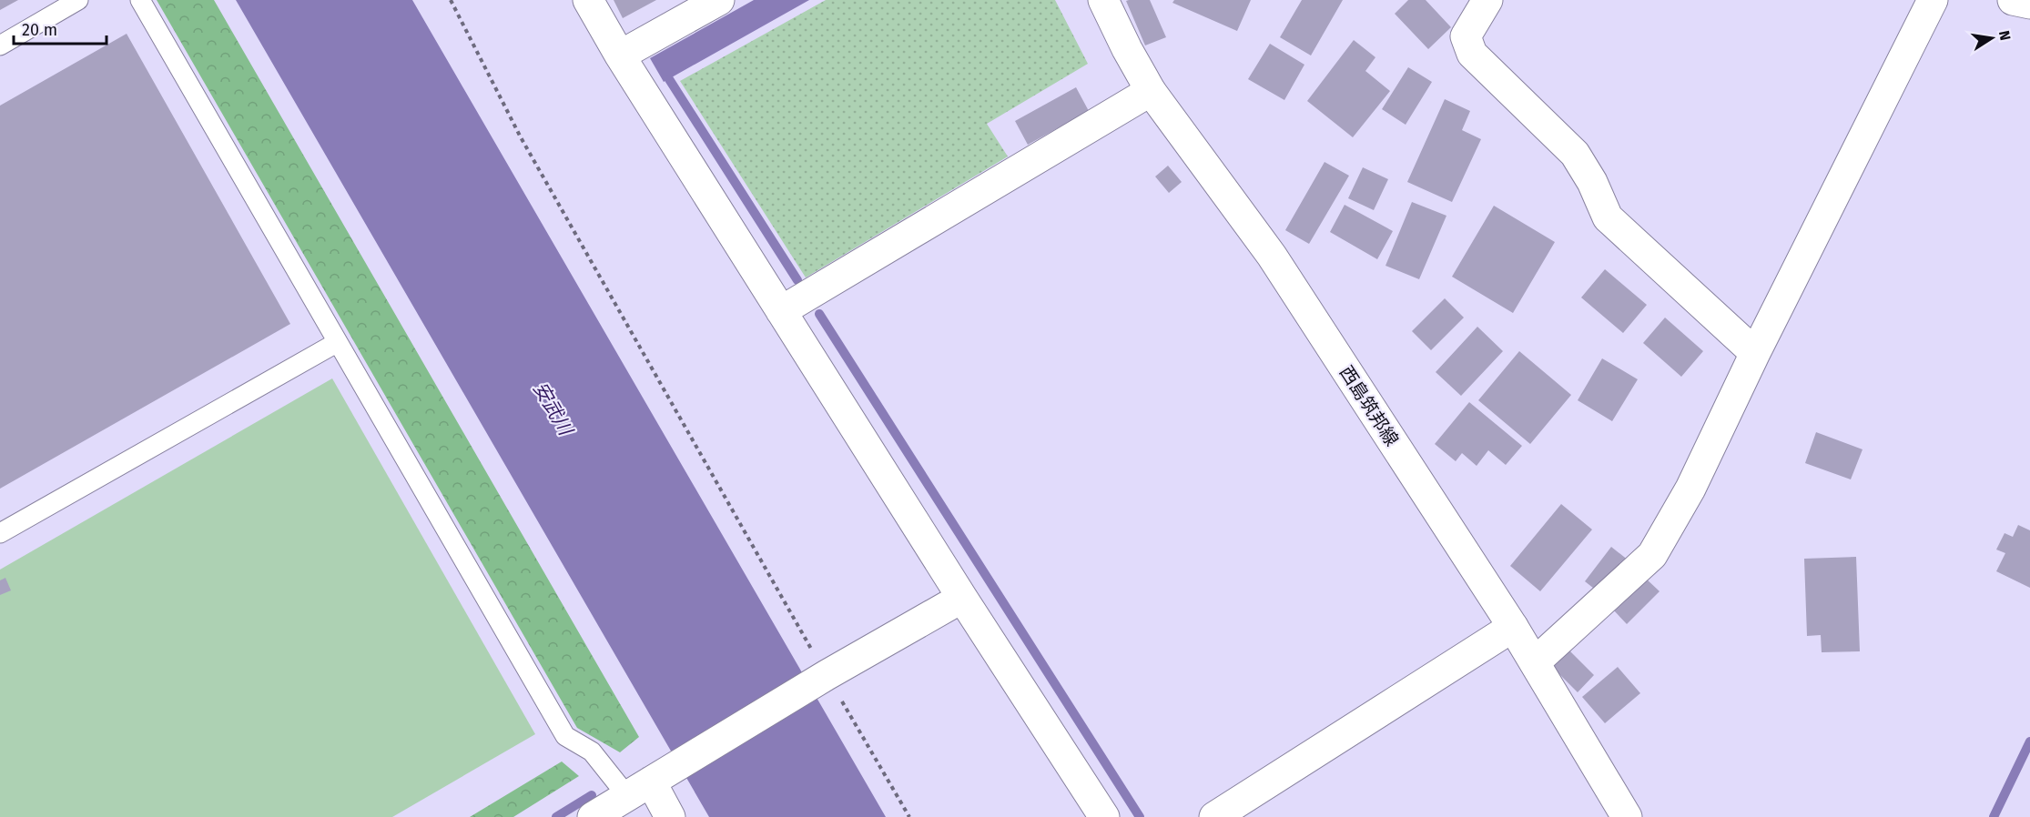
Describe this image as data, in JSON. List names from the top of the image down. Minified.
{"streets":{"street":["西島筑邦線"]},"water":["安武川"],"scale_bar":"20 m","north":"right"}
